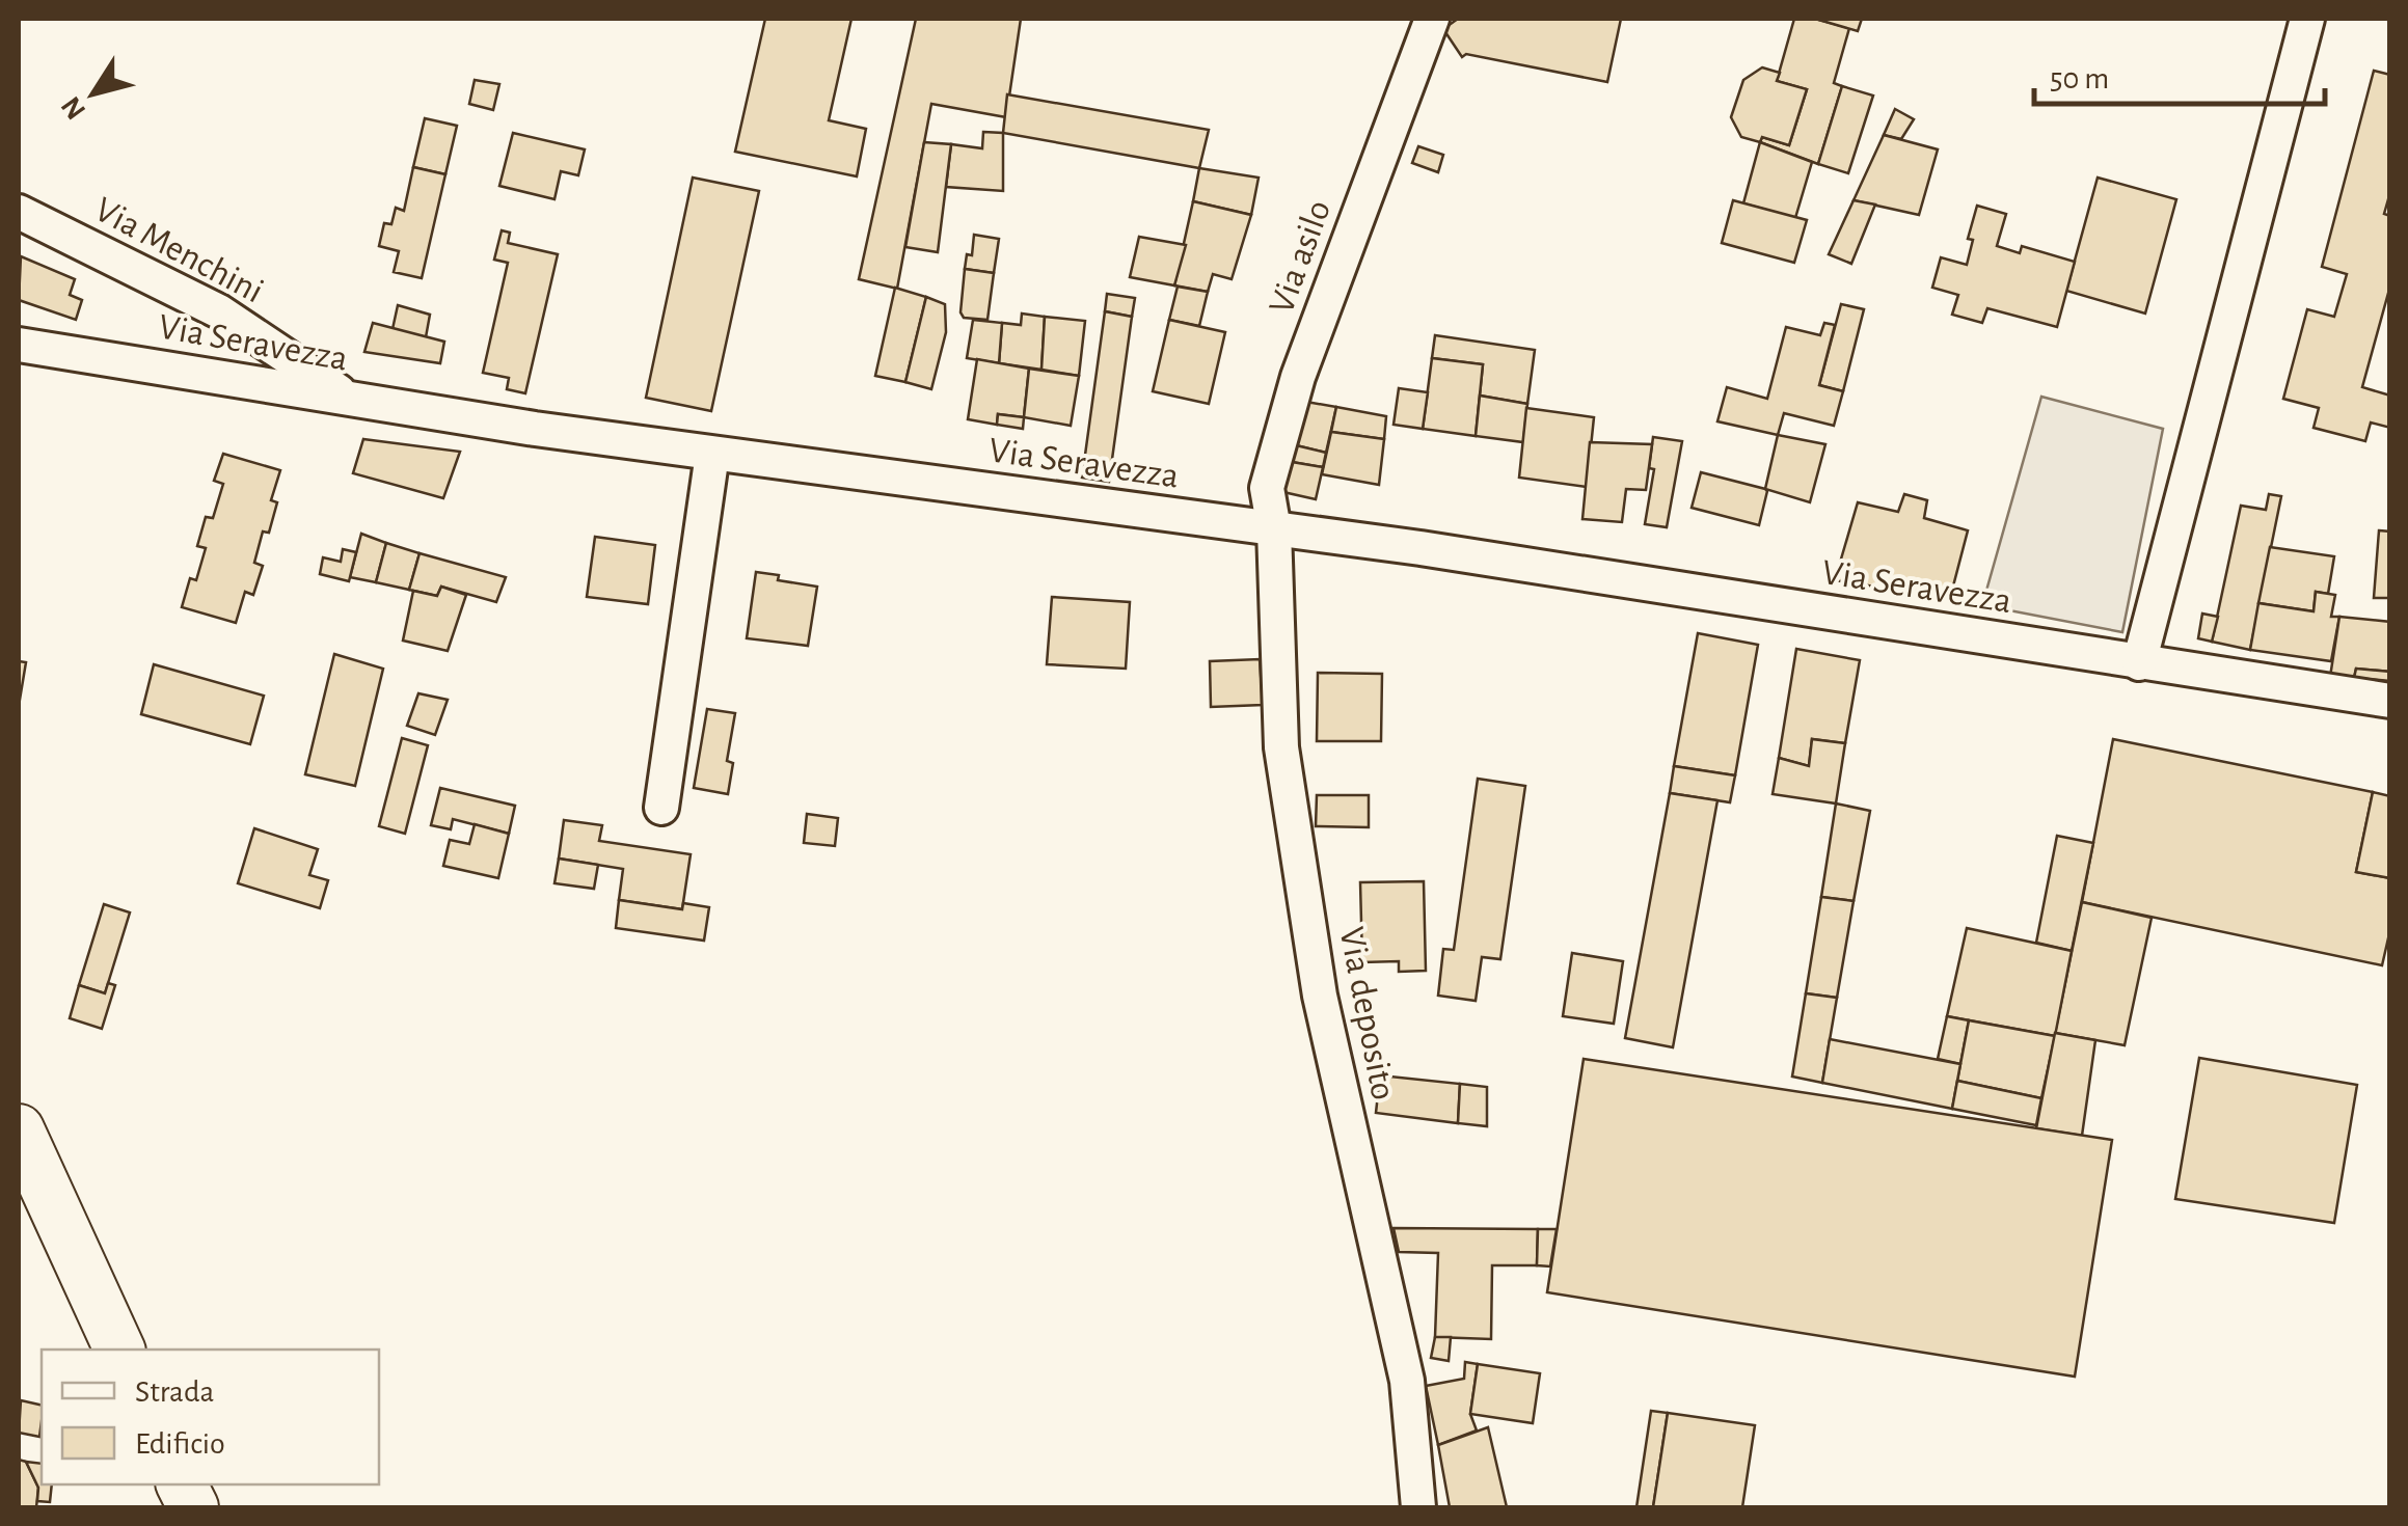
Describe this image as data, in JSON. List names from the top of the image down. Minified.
{"streets":{"street":["Via Menchini","Via asilo","Via Seravezza","Via deposito"]},"crossings":[["Via Menchini","Via Seravezza"],["Via asilo","Via Seravezza"],["Via asilo","Via deposito"],["Via Seravezza","Via deposito"]],"legend":["Strada","Edificio"],"scale_bar":"50 m","north":"bottom left"}
